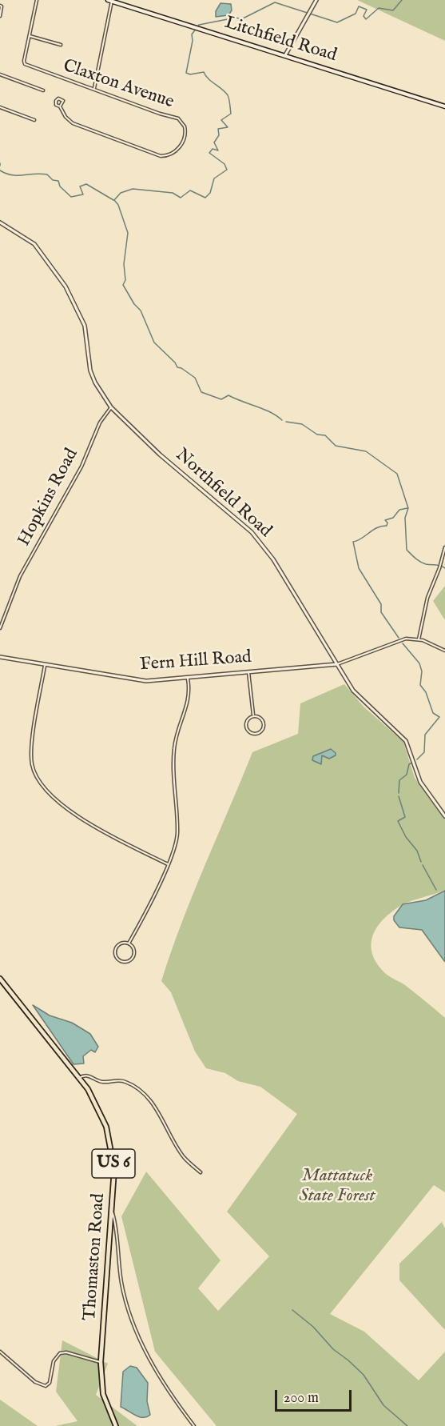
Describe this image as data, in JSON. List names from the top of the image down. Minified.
{"streets":{"main road":["Litchfield Road","US 6","Thomaston Road"],"street":["Claxton Avenue","Northfield Road","Hopkins Road","Fern Hill Road"]},"crossings":[["Northfield Road","Hopkins Road"],["Northfield Road","Fern Hill Road"]],"parks":["Mattatuck State Forest"],"scale_bar":"200 m"}
